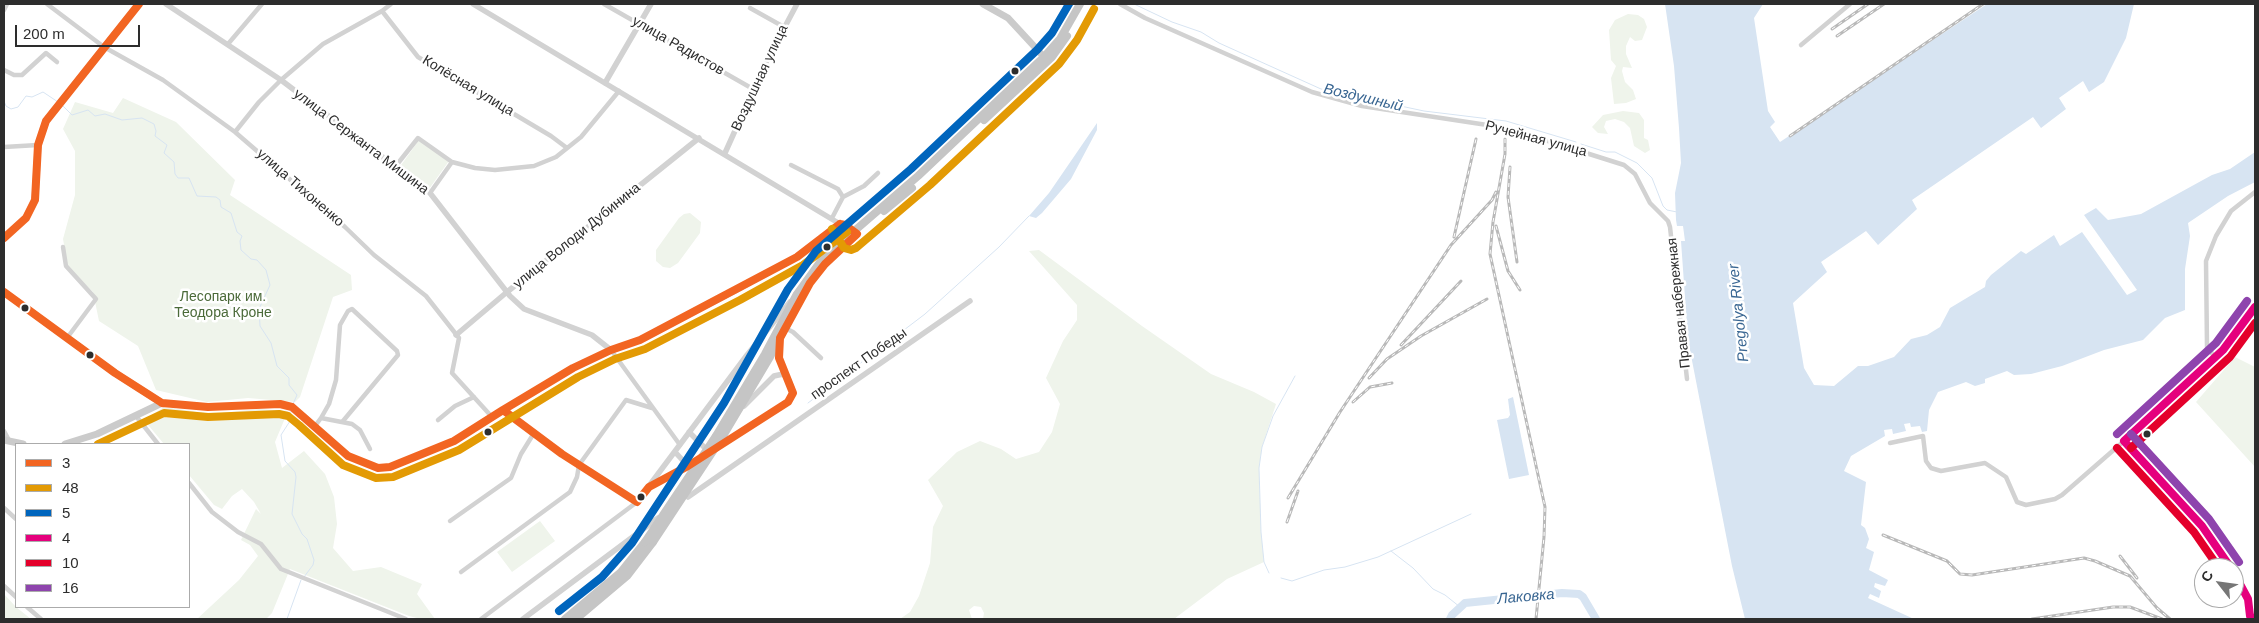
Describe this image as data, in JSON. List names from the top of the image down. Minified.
{"streets":{"street":["улица Радистов","Воздушная улица","Колёсная улица","Ручейная улица","улица Сержанта Мишина","улица Тихоненко","улица Володи Дубинина","Правая набережная","проспект Победы"]},"crossings":[["улица Радистов","Воздушная улица"],["Ручейная улица","Правая набережная"],["улица Сержанта Мишина","улица Володи Дубинина"],["улица Тихоненко","улица Володи Дубинина"]],"water":["Воздушный","Pregolya River","Лаковка"],"parks":["Лесопарк им. Теодора Кроне"],"lines":["transit line 3","transit line 5","transit line 48","transit line 16","transit line 4","transit line 10"],"legend":["3","48","5","4","10","16"],"scale_bar":"200 m","north":"top left"}
